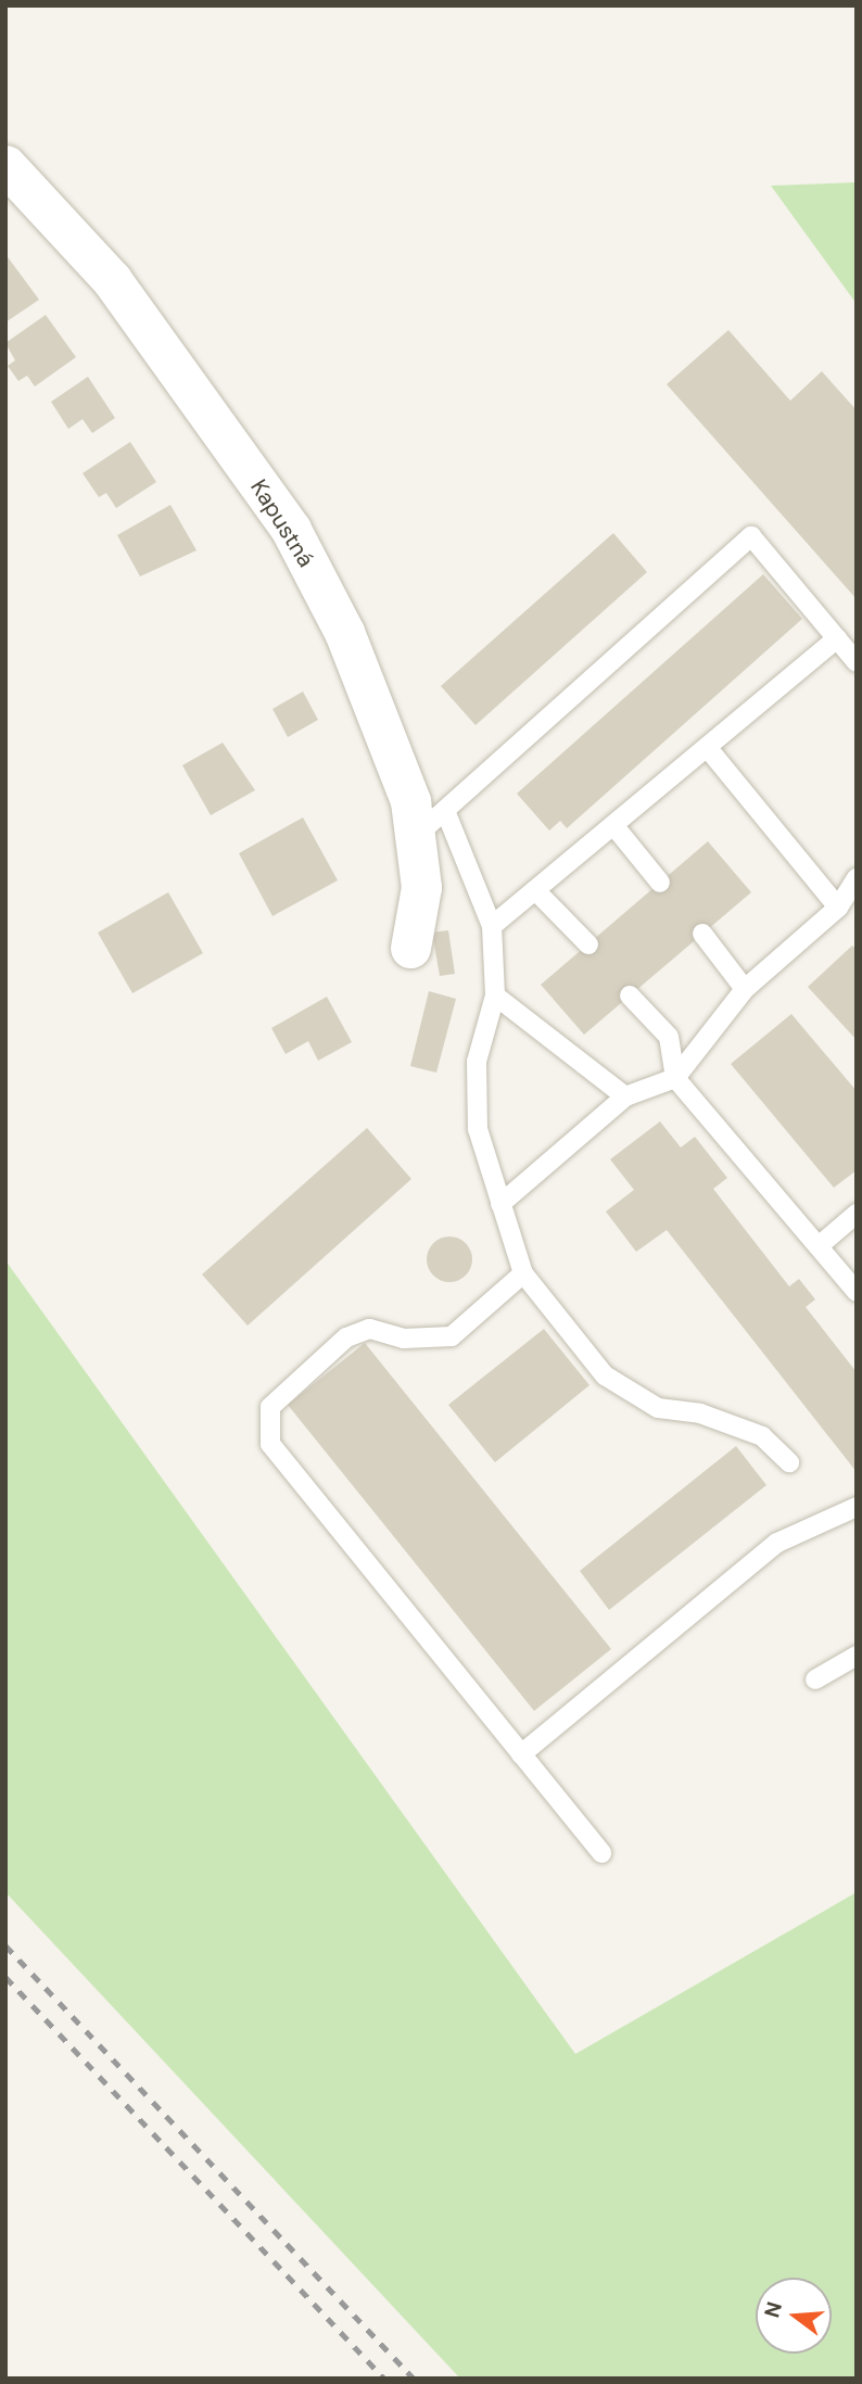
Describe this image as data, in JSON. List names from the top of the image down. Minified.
{"streets":{"street":["Kapustná"]},"north":"left"}
